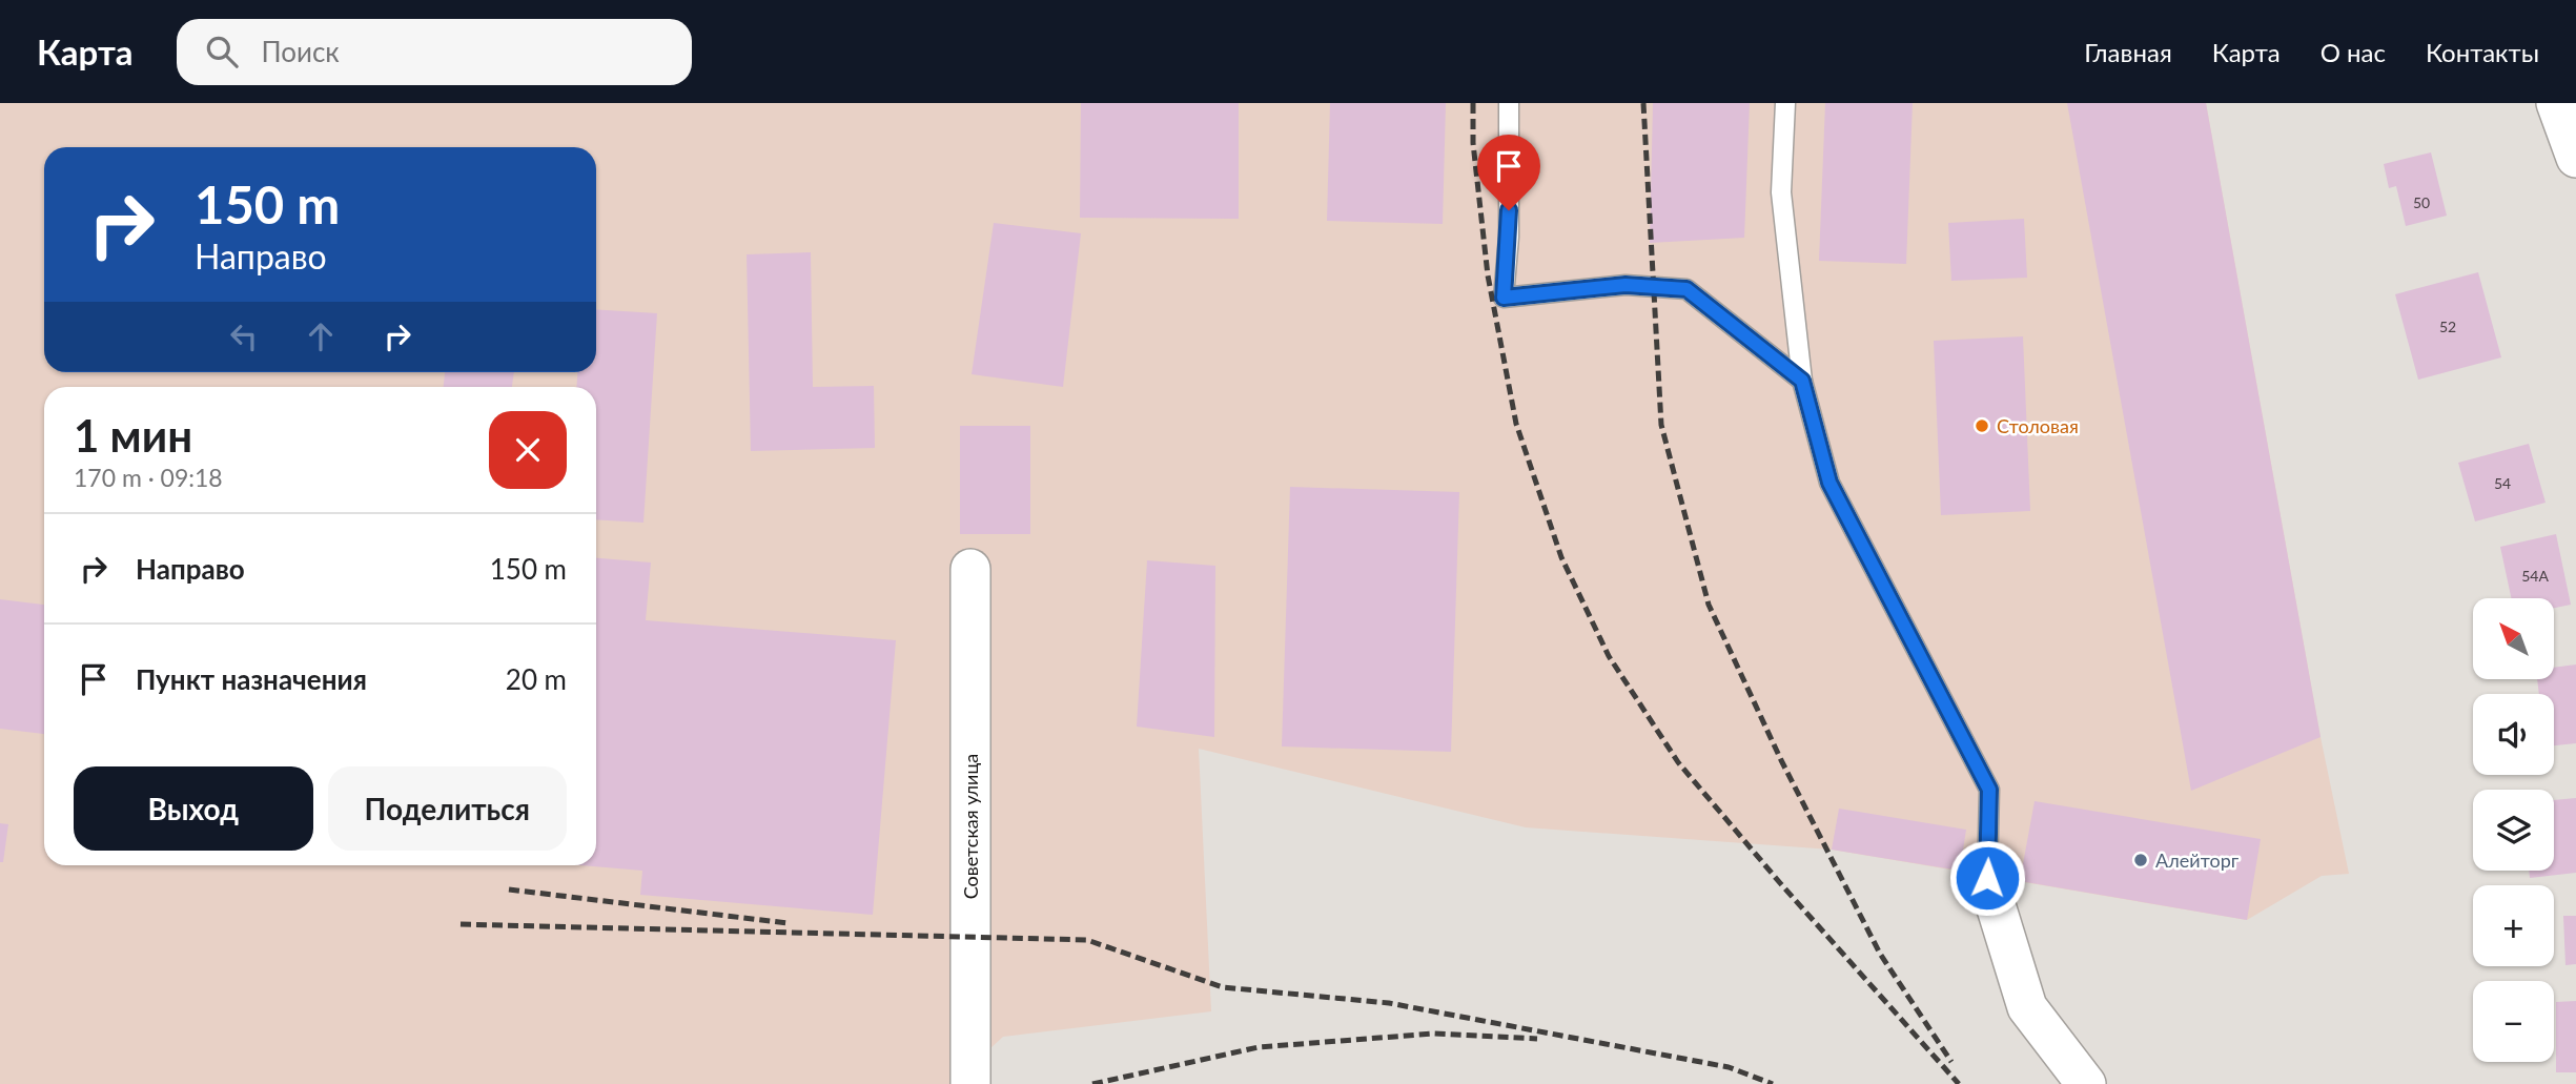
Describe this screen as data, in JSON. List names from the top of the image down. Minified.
{"streets":{"street":["Советская улица"]},"places":["Столовая","Алейторг"],"house_numbers":["50","52","54","54А"],"north":"top left","page":{"header":"Карта","search":"Поиск","nav":["Главная","Карта","О нас","Контакты"],"turn":["150 m","Направо"],"heading":["1 мин","170 m · 09:18"],"list":[{"name":"Направо","value":"150 m"},{"name":"Пункт назначения","value":"20 m"}],"map_buttons":["+","−"],"buttons":["Выход","Поделиться"]}}
